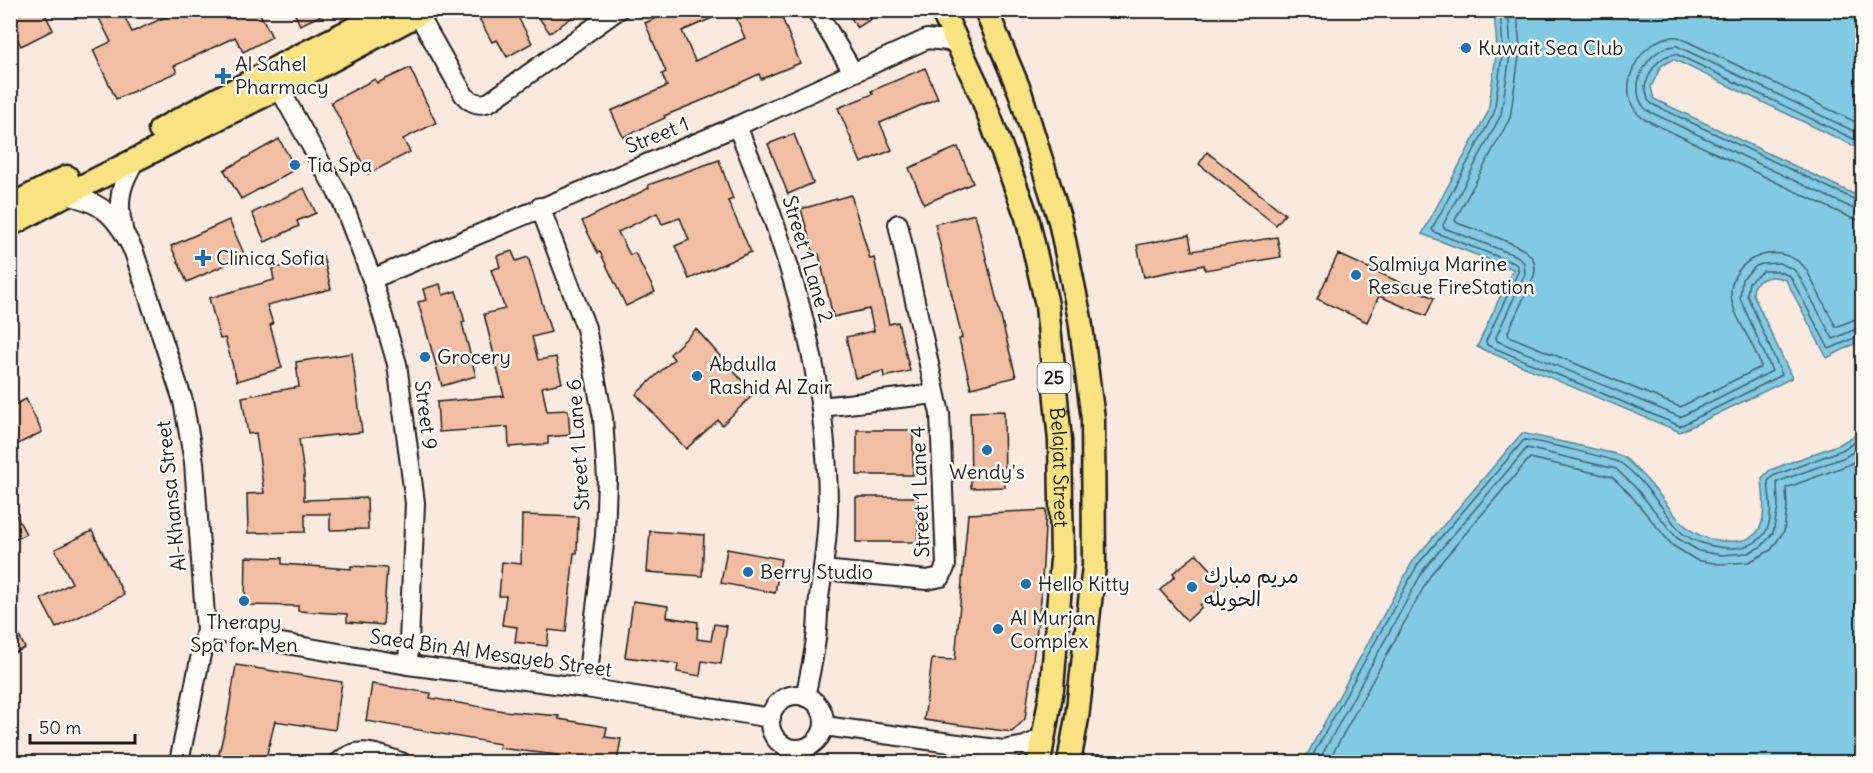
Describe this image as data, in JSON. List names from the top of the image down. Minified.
{"streets":{"main road":["25","Belajat Street"],"street":["Street 1","Street 1 Lane 2","Street 9","Street 1 Lane 6","Street 1 Lane 4","Al-Khansa Street","Saed Bin Al Mesayeb Street"]},"crossings":[["Street 1","Street 1 Lane 2"],["Street 1","Street 9"],["Street 1","Street 1 Lane 6"],["Street 1","Belajat Street"],["Street 1 Lane 2","Street 1 Lane 4"],["Street 1 Lane 2","Saed Bin Al Mesayeb Street"],["Street 9","Saed Bin Al Mesayeb Street"],["Street 1 Lane 6","Saed Bin Al Mesayeb Street"],["Al-Khansa Street","Saed Bin Al Mesayeb Street"]],"places":{"other":["Kuwait Sea Club","Tia Spa","Salmiya Marine Rescue FireStation","Grocery","Abdulla Rashid Al Zair","Wendy's","Berry Studio","Hello Kitty","مريم مبارك الحويله","Therapy Spa for Men","Al Murjan Complex"],"health":["Al Sahel Pharmacy","Clinica Sofia"]},"scale_bar":"50 m"}
